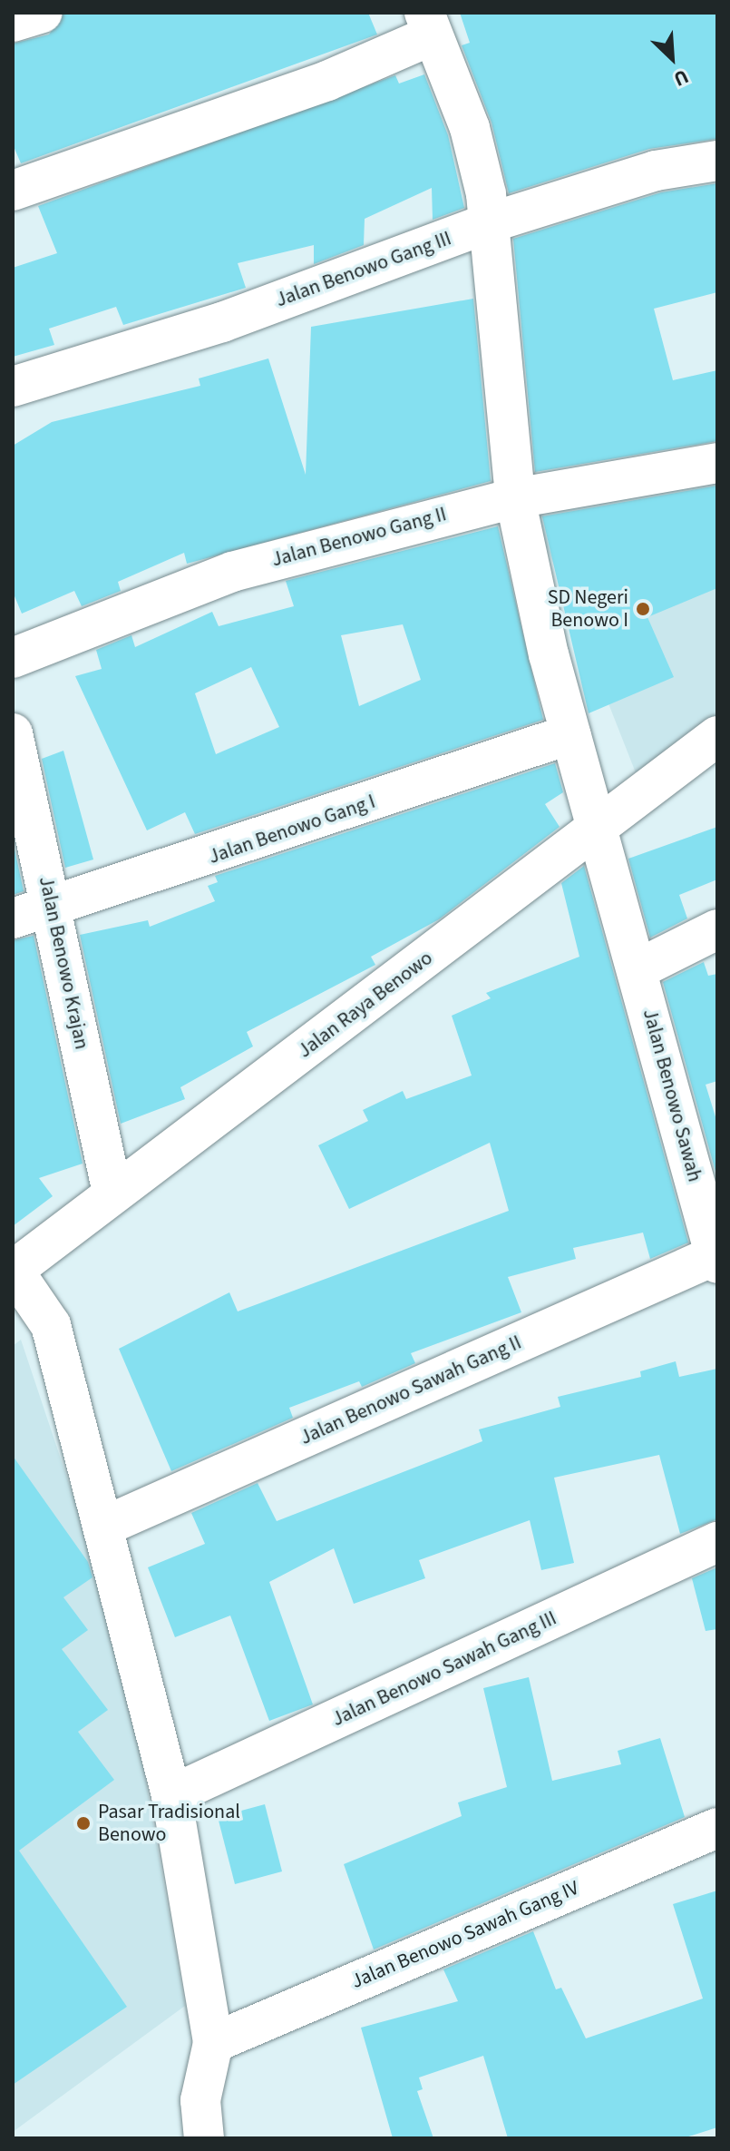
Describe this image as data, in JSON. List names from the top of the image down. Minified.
{"streets":{"street":["Jalan Benowo Gang III","Jalan Benowo Gang II","Jalan Benowo Gang I","Jalan Benowo Krajan","Jalan Raya Benowo","Jalan Benowo Sawah","Jalan Benowo Sawah Gang II","Jalan Benowo Sawah Gang III","Jalan Benowo Sawah Gang IV"]},"crossings":[["Jalan Benowo Gang III","Jalan Benowo Sawah"],["Jalan Benowo Gang II","Jalan Benowo Sawah"],["Jalan Benowo Gang I","Jalan Benowo Krajan"],["Jalan Benowo Gang I","Jalan Benowo Sawah"],["Jalan Benowo Krajan","Jalan Raya Benowo"],["Jalan Raya Benowo","Jalan Benowo Sawah"],["Jalan Benowo Sawah","Jalan Benowo Sawah Gang II"]],"places":["SD Negeri Benowo I","Pasar Tradisional Benowo"],"north":"bottom right"}
